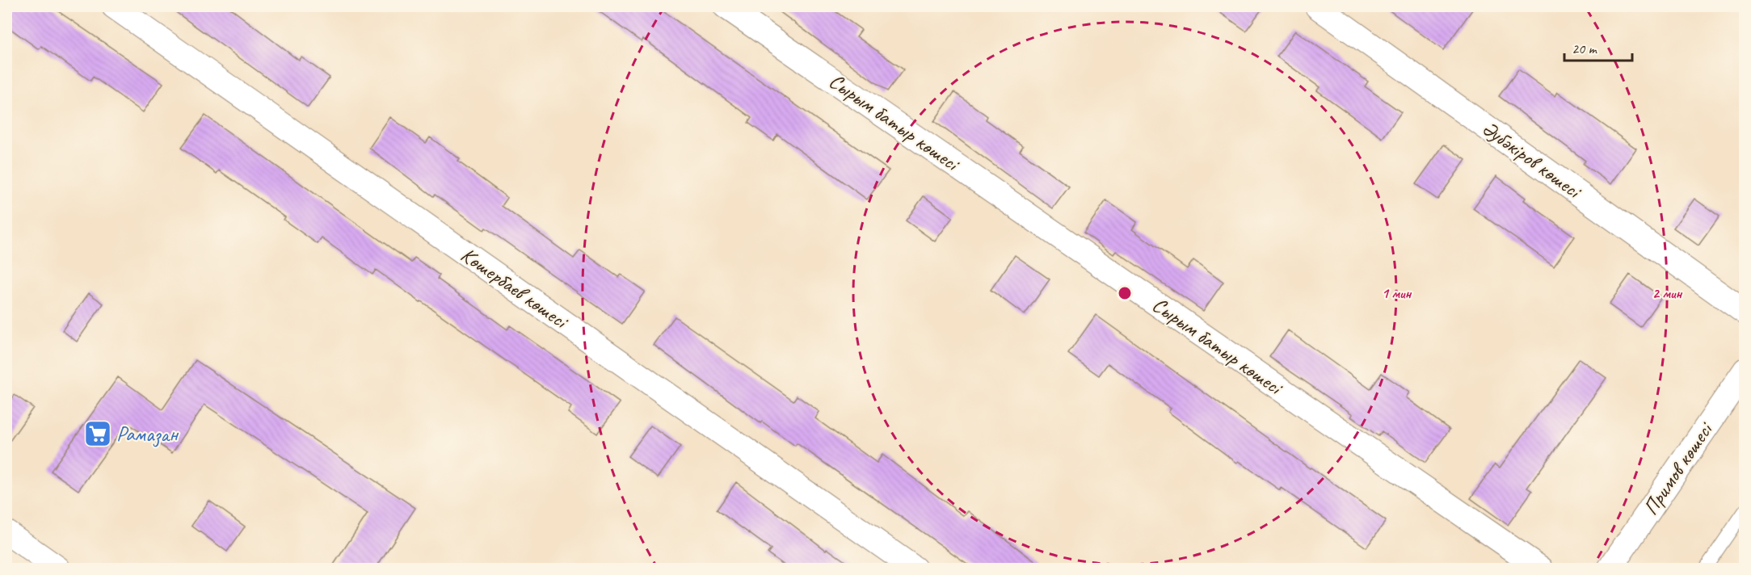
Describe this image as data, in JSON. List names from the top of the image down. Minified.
{"streets":{"street":["Сырым батыр көшесі","Әубәкіров көшесі","Көшербаев көшесі","Примов көшесі"]},"places":{"supermarket":["Рамазан"]},"scale_bar":"20 m","rings":["1 мин","2 мин"]}
